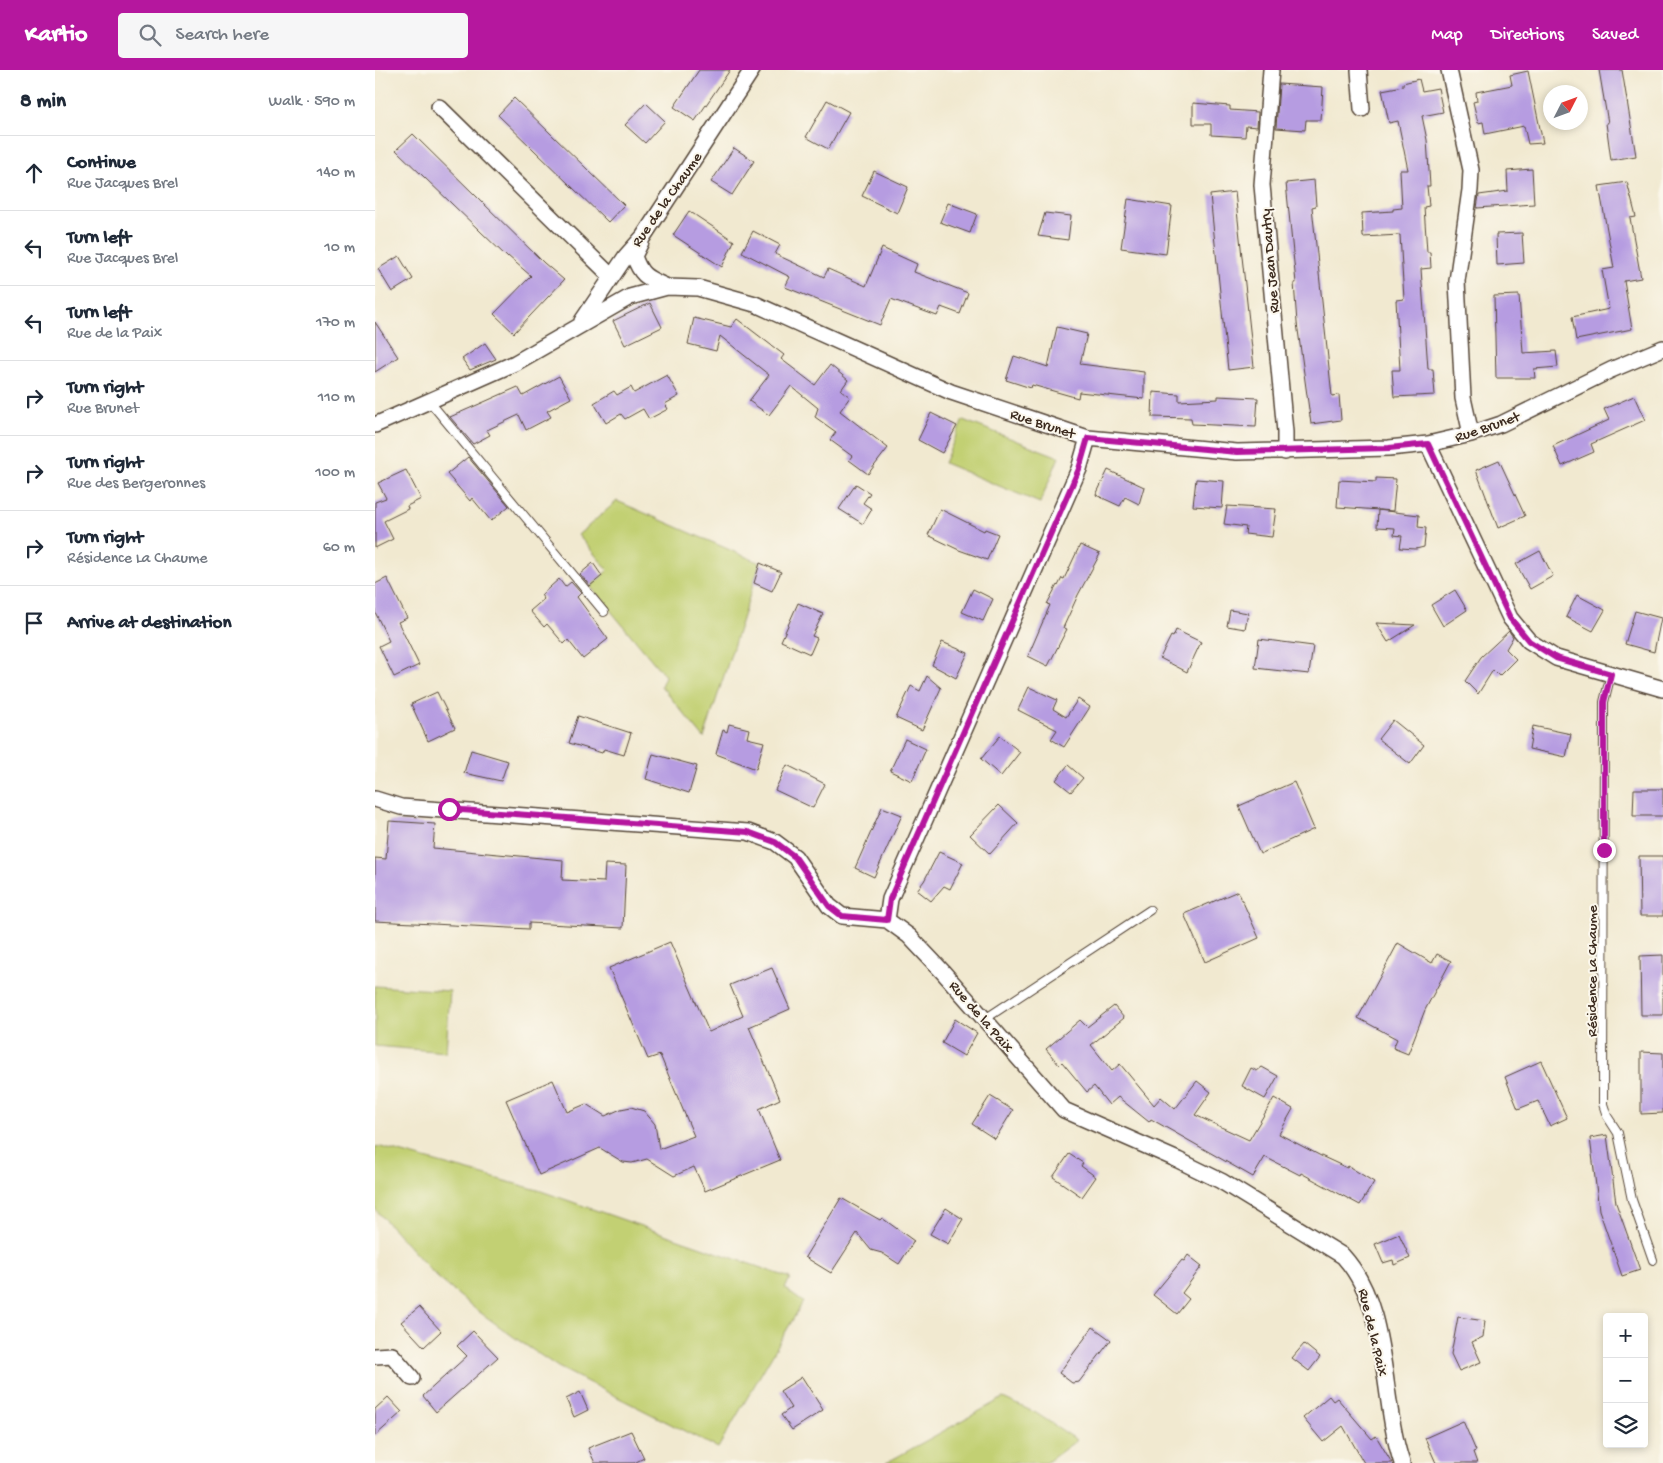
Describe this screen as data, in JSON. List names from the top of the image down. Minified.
{"streets":{"street":["Rue de la Chaume","Rue Jean Dautry","Rue Brunet","Rue de la Paix"],"lane":["Résidence La Chaume"]},"crossings":[["Rue de la Chaume","Rue Brunet"],["Rue Jean Dautry","Rue Brunet"]],"north":"top right","page":{"header":"Kartio","search":"Search here","nav":["Map","Directions","Saved"],"heading":["8 min","Walk · 590 m"],"list":[["Continue","Rue Jacques Brel","140 m"],["Turn left","Rue Jacques Brel","10 m"],["Turn left","Rue de la Paix","170 m"],["Turn right","Rue Brunet","110 m"],["Turn right","Rue des Bergeronnes","100 m"],["Turn right","Résidence La Chaume","60 m"],"Arrive at destination"],"map_buttons":["+","−"]}}
